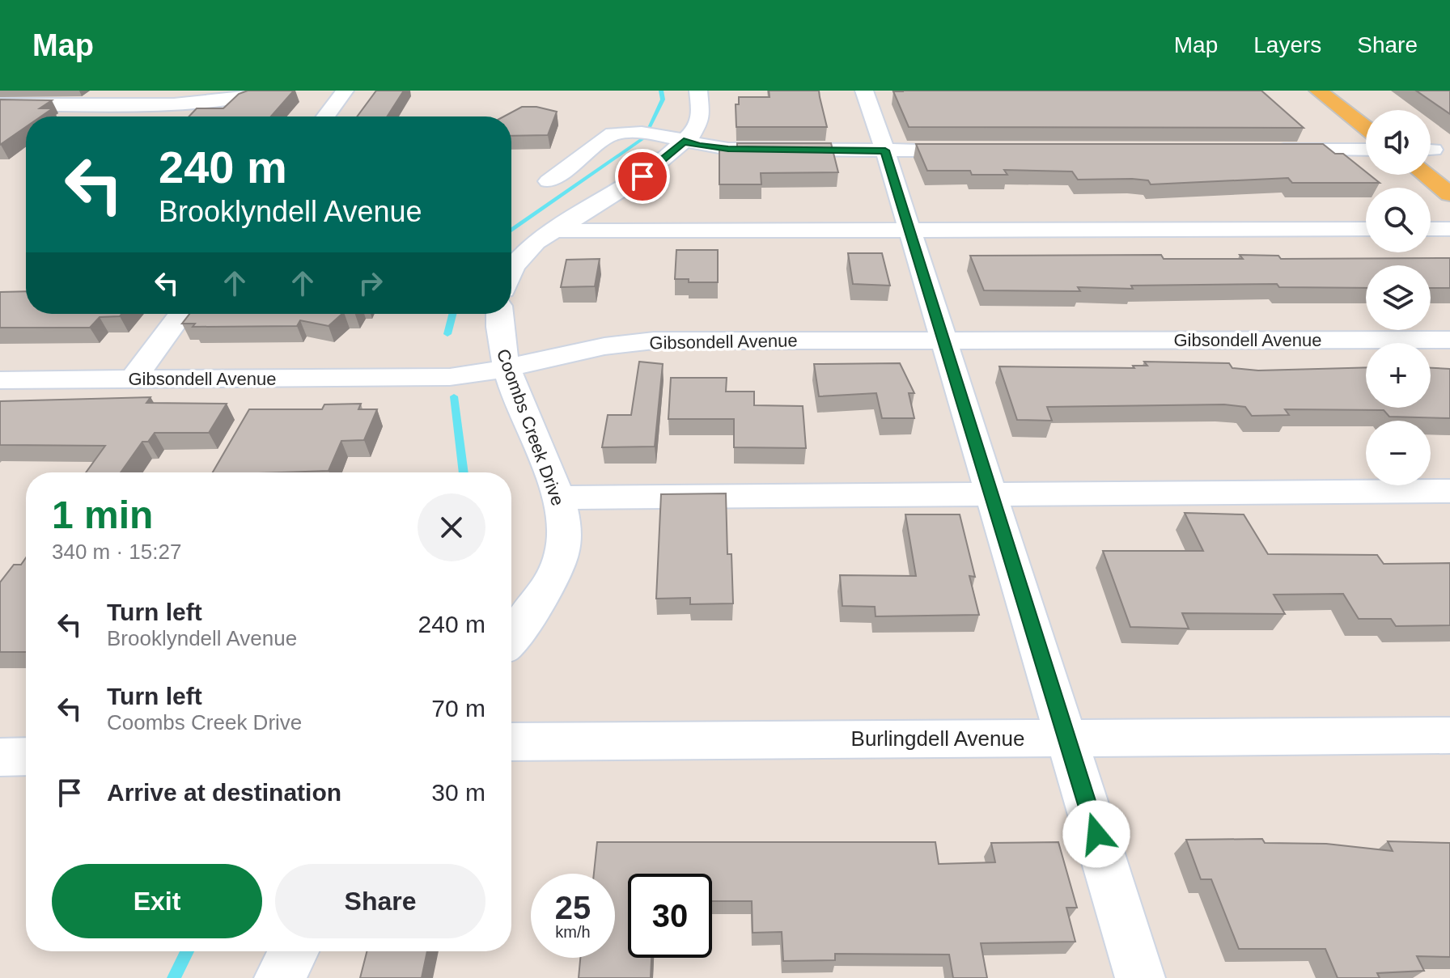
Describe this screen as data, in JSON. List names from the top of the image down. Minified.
{"streets":{"street":["Gibsondell Avenue","Coombs Creek Drive","Burlingdell Avenue"]},"crossings":[["Gibsondell Avenue","Coombs Creek Drive"]],"page":{"header":"Map","nav":["Map","Layers","Share"],"map_buttons":["+","−"],"turn":["240 m","Brooklyndell Avenue"],"heading":["1 min","340 m · 15:27"],"list":[{"name":"Turn left","note":"Brooklyndell Avenue","value":"240 m"},{"name":"Turn left","note":"Coombs Creek Drive","value":"70 m"},{"name":"Arrive at destination","value":"30 m"}],"buttons":["Exit","Share"],"speed":"25 km/h","limit":"30"}}
